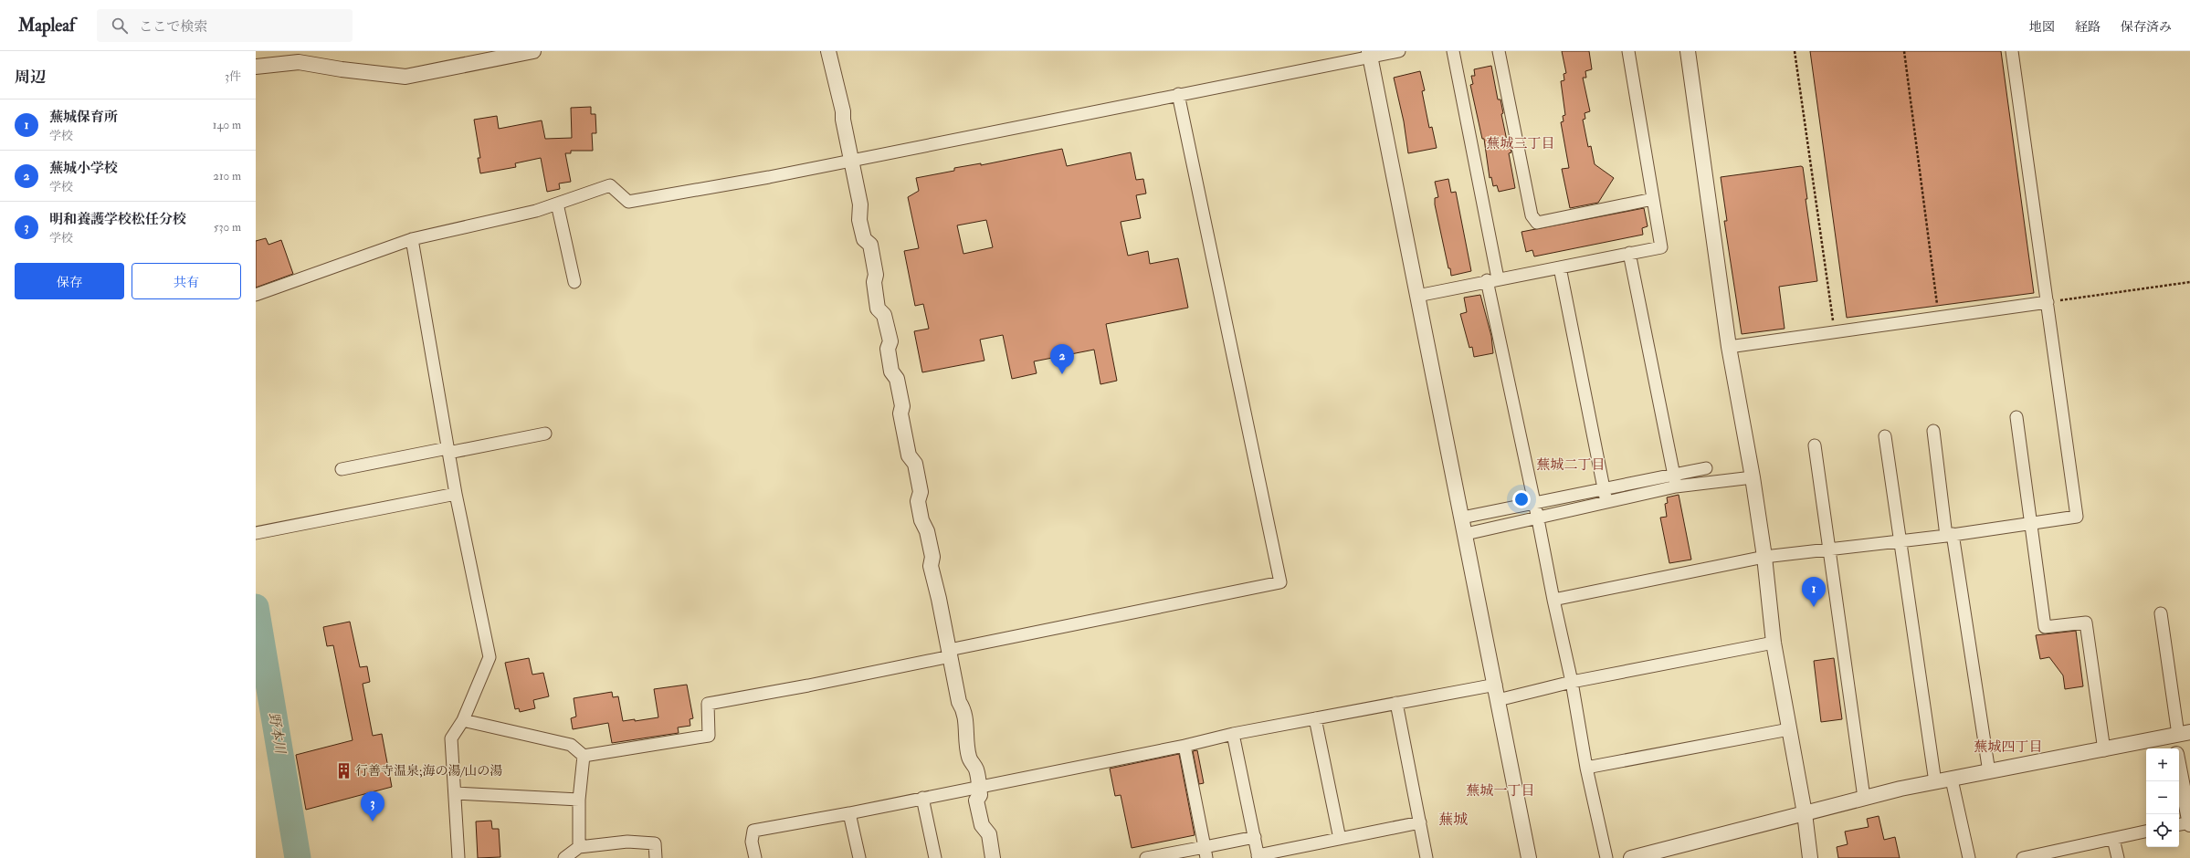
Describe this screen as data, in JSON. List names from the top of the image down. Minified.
{"districts":["蕪城三丁目","蕪城二丁目","蕪城四丁目","蕪城一丁目","蕪城"],"water":["野本川"],"places":{"building":["行善寺温泉;海の湯/山の湯"]},"page":{"header":"Mapleaf","search":"ここで検索","nav":["地図","経路","保存済み"],"heading":["周辺","3件"],"list":[{"mark":"1","name":"蕪城保育所","note":"学校","value":"140 m"},{"mark":"2","name":"蕪城小学校","note":"学校","value":"210 m"},{"mark":"3","name":"明和養護学校松任分校","note":"学校","value":"530 m"}],"buttons":["保存","共有"],"pins":["2","1","3"],"map_buttons":["+","−"]}}
